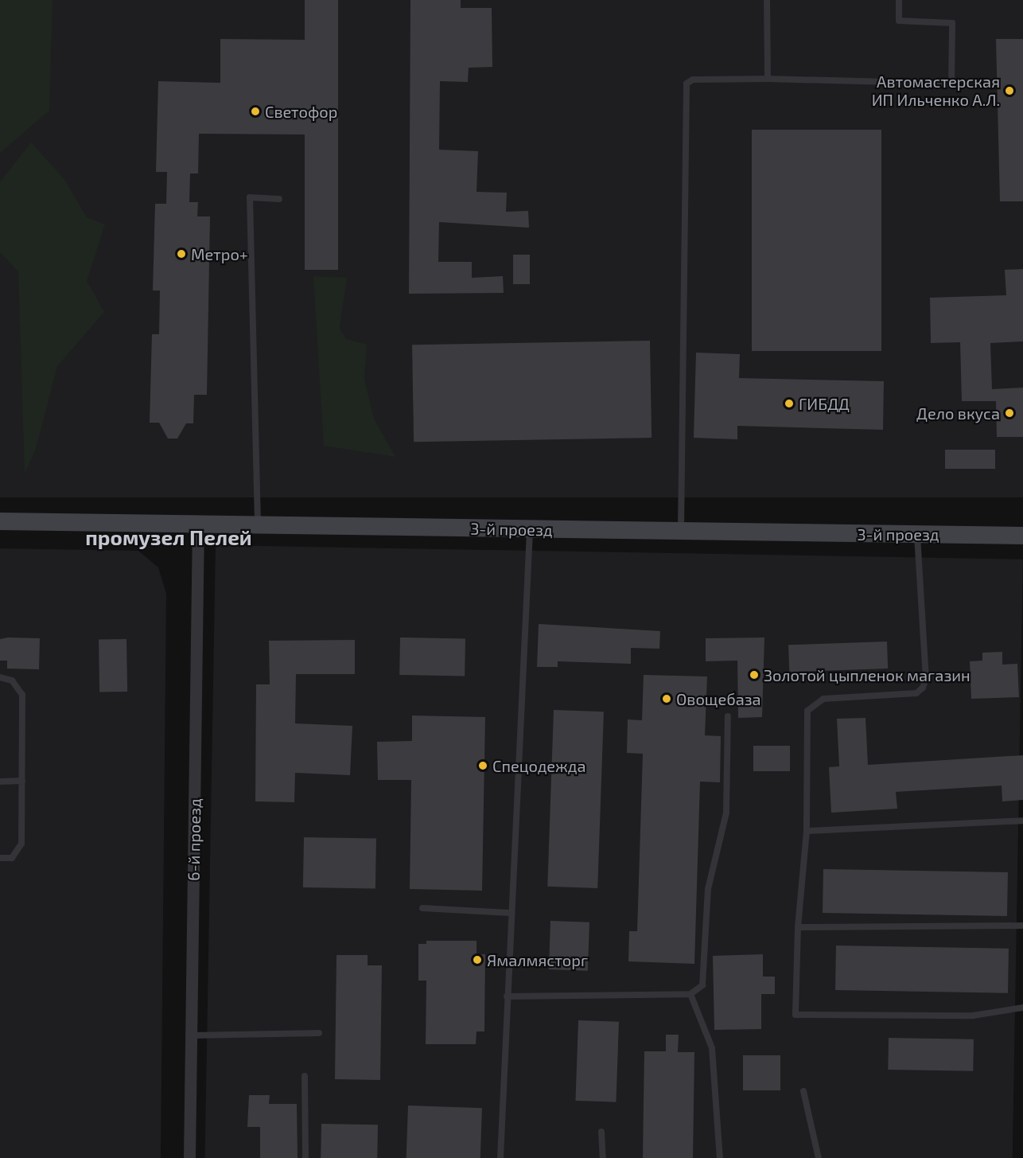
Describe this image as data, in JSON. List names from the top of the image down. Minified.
{"streets":{"street":["3-й проезд","6-й проезд"]},"crossings":[["3-й проезд","6-й проезд"]],"districts":["промузел Пелей"],"places":["Автомастерская ИП Ильченко А.Л.","Светофор","Метро+","ГИБДД","Дело вкуса","Золотой цыпленок магазин","Овощебаза","Спецодежда","Ямалмясторг"]}
